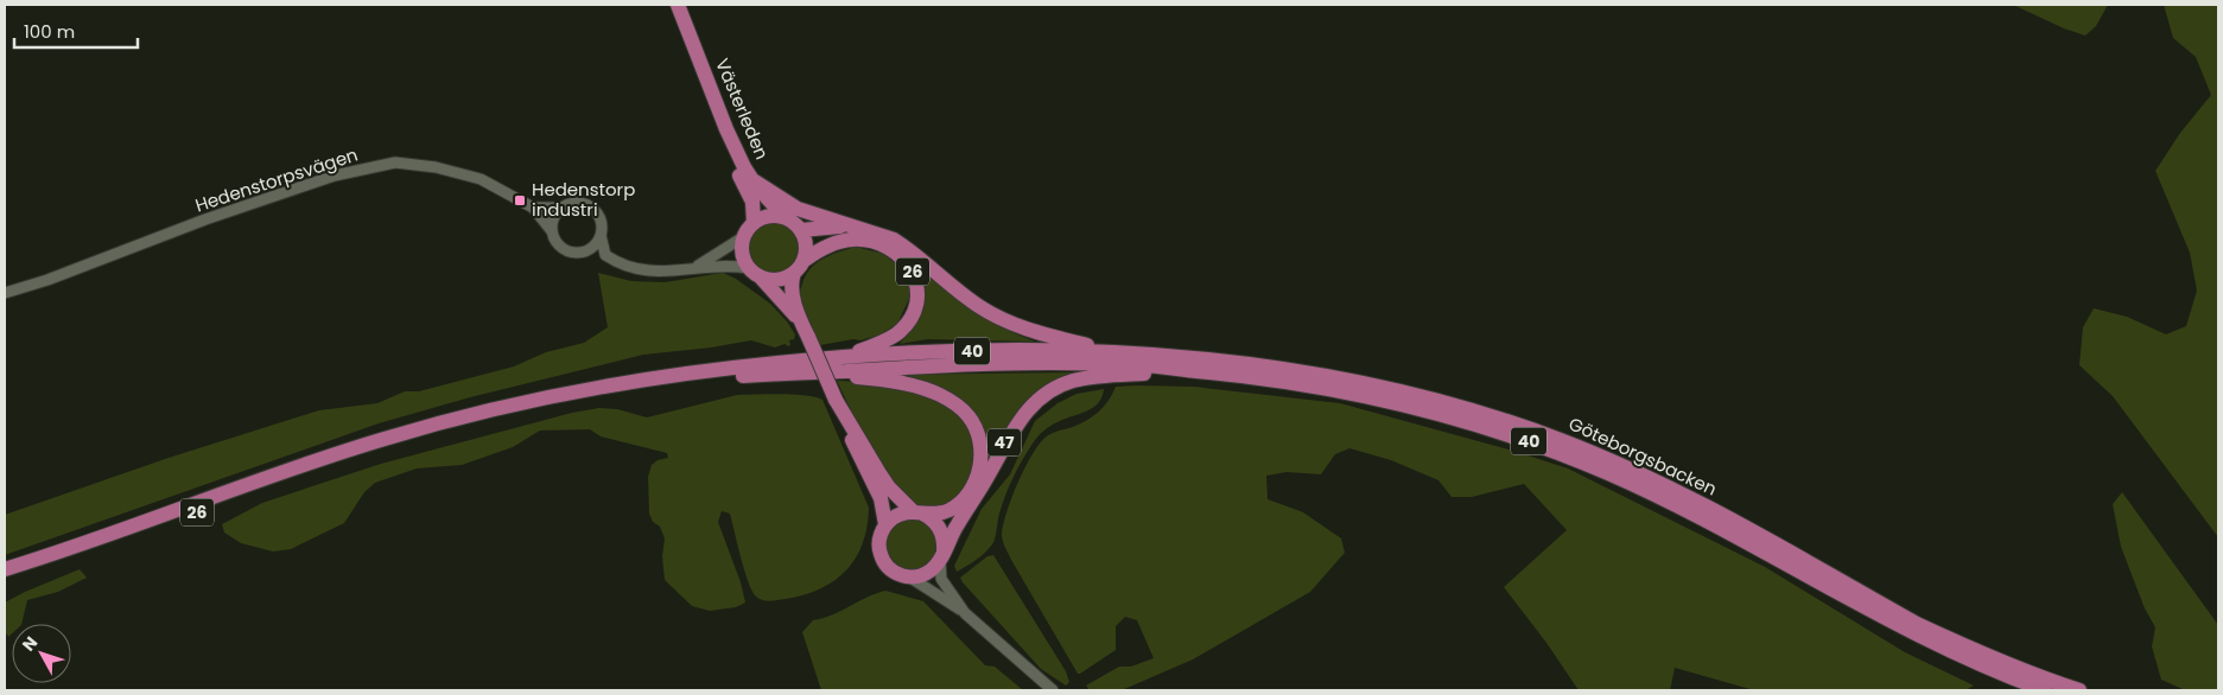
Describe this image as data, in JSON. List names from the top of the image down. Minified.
{"streets":{"highway":["Västerleden","26","40","47","Göteborgsbacken"],"street":["Hedenstorpsvägen"]},"crossings":[["Västerleden","26"],["26","40"],["26","47"],["40","47"],["40","Göteborgsbacken"],["47","Göteborgsbacken"]],"places":{"transit":["Hedenstorp industri"]},"scale_bar":"100 m","north":"top left"}
